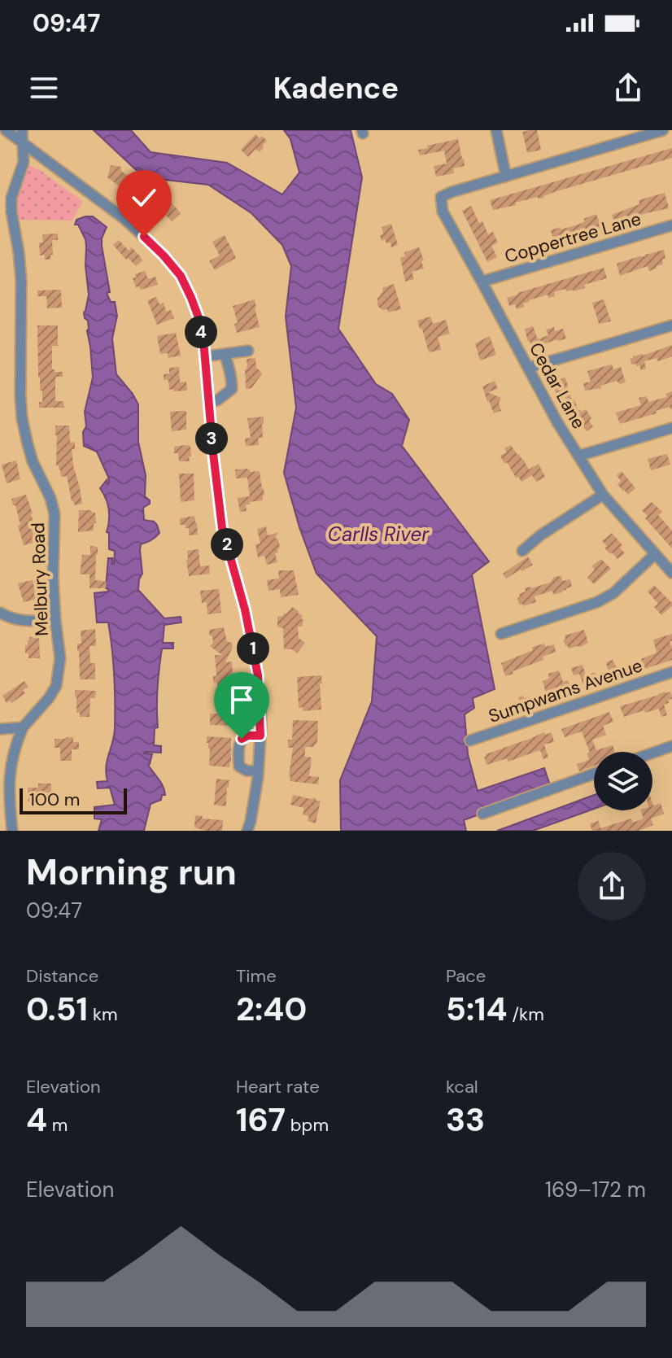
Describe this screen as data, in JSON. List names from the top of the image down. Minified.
{"streets":{"street":["Coppertree Lane","Cedar Lane","Melbury Road","Sumpwams Avenue"]},"crossings":[["Coppertree Lane","Cedar Lane"]],"water":["Carlls River"],"scale_bar":"100 m","page":{"status":"09:47","header":"Kadence","pins":["4","3","2","1"],"scale":"100 m","heading":["Morning run","09:47"],"stats":[["Distance","0.51 km"],["Time","2:40"],["Pace","5:14 /km"],["Elevation","4 m"],["Heart rate","167 bpm"],["kcal","33"]],"chart":["Elevation","169–172 m"]}}
